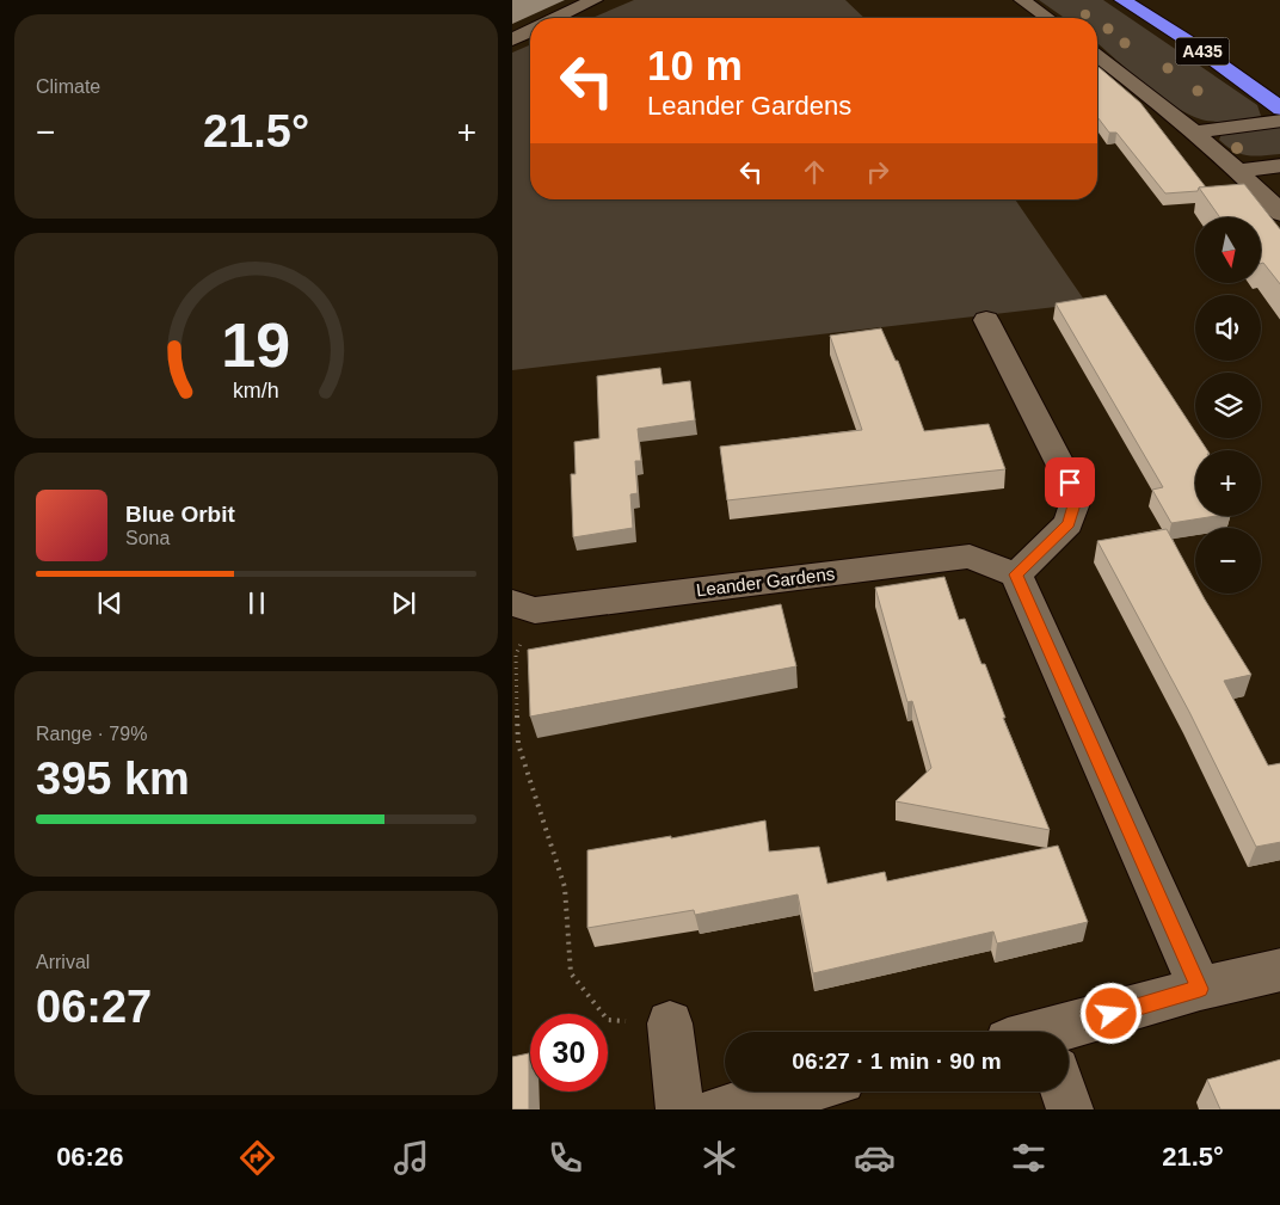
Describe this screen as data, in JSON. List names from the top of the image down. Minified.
{"streets":{"highway":["A435"],"street":["Leander Gardens"]},"north":"bottom","page":{"tile":["Climate",["Range · 79%","395 km"],["Arrival","06:27"]],"turn":["10 m","Leander Gardens"],"heat":["−","21.5°","+"],"map_buttons":["+","−"],"song":["Blue Orbit","Sona"],"limit":"30","trip":"06:27 · 1 min · 90 m","tabs":["06:26","21.5°"],"gauge":["19","km/h"]}}
